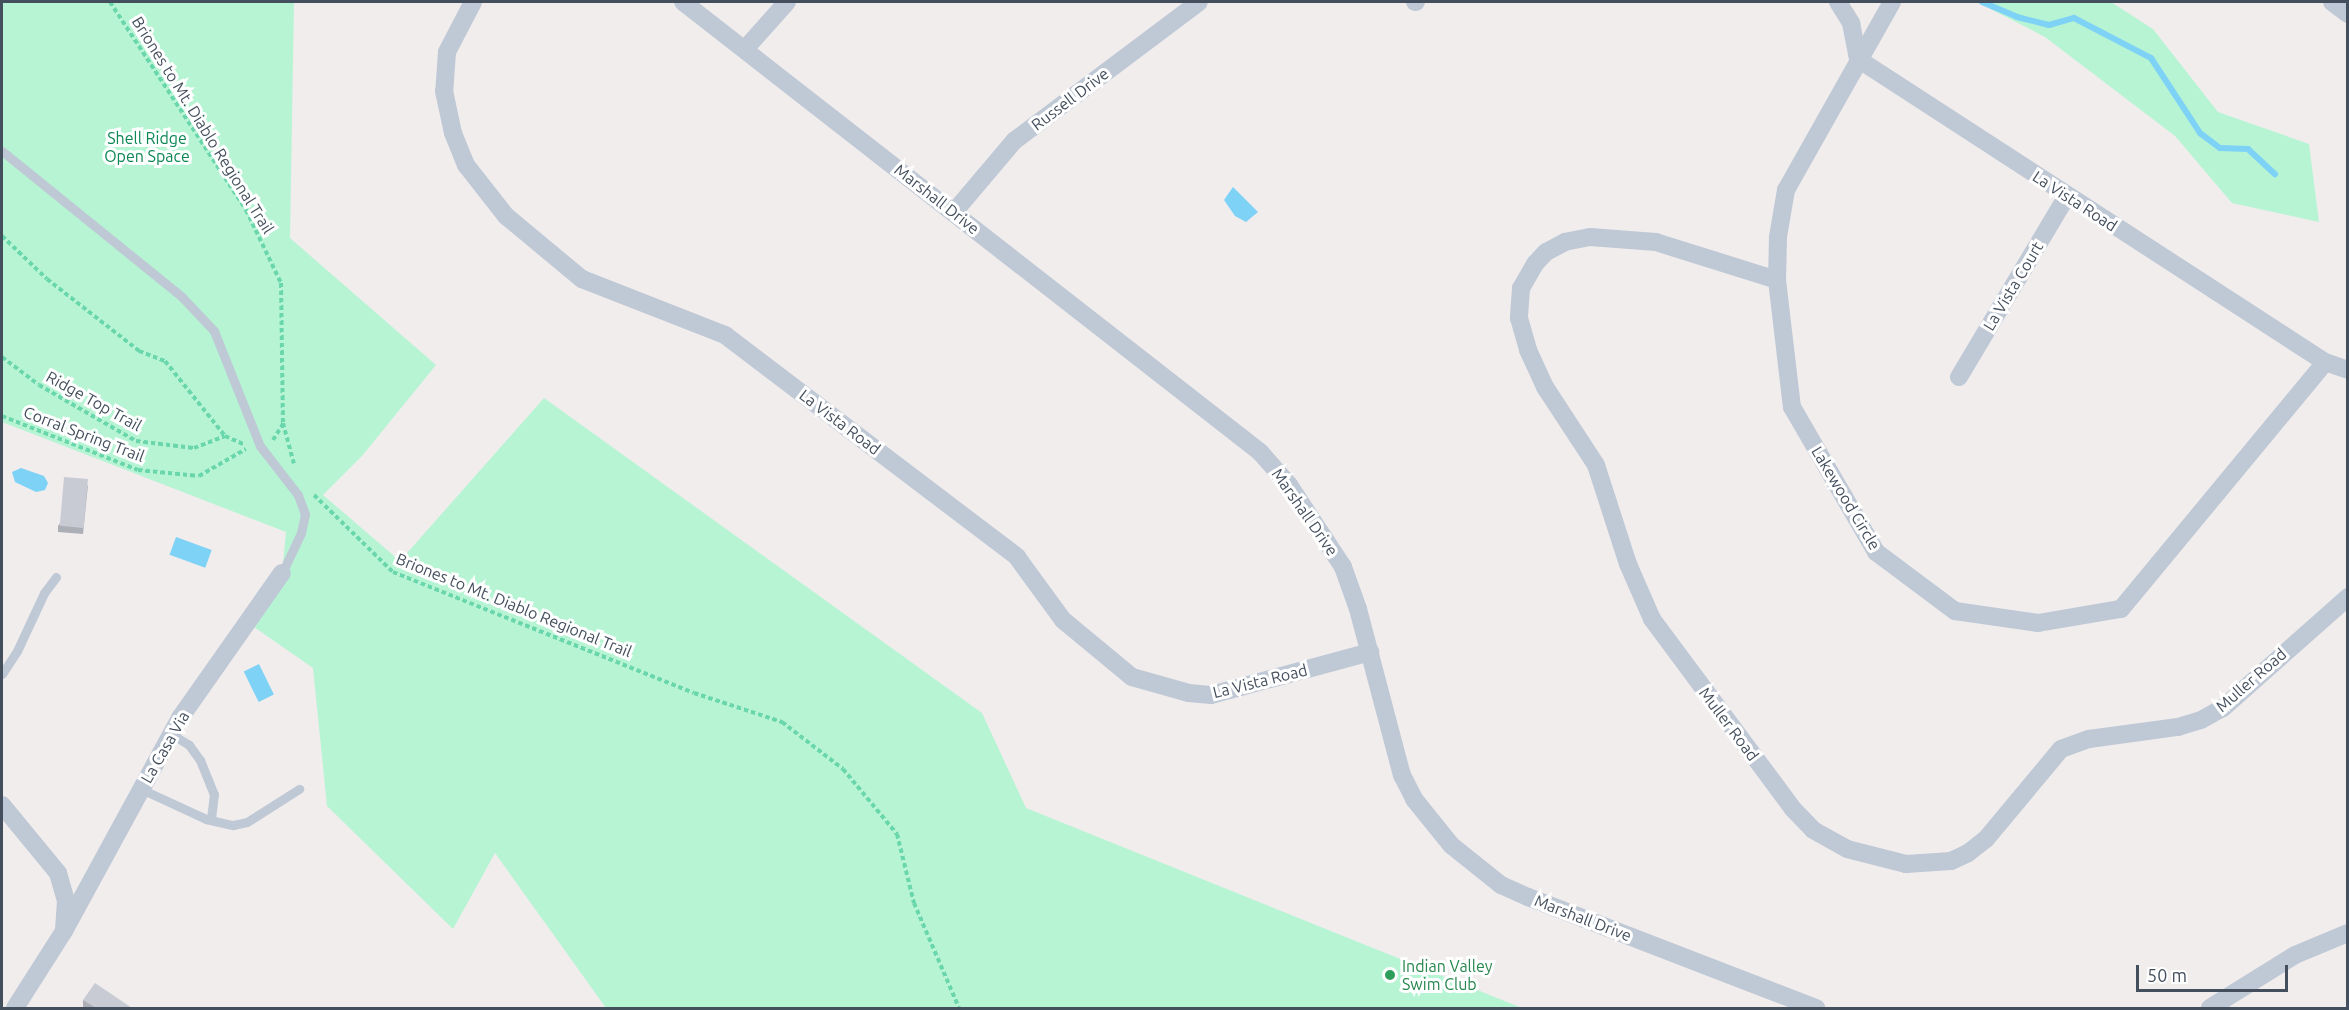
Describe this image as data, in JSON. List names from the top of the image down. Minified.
{"streets":{"street":["Russell Drive","Marshall Drive","La Vista Road","La Vista Court","Lakewood Circle","Muller Road","La Casa Via"],"path":["Briones to Mt. Diablo Regional Trail","Ridge Top Trail","Corral Spring Trail"]},"crossings":[["Russell Drive","Marshall Drive"],["Briones to Mt. Diablo Regional Trail","Corral Spring Trail"],["Marshall Drive","La Vista Road"],["La Vista Road","La Vista Court"],["La Vista Road","Lakewood Circle"],["Lakewood Circle","Muller Road"]],"parks":["Shell Ridge Open Space"],"places":["Indian Valley Swim Club"],"scale_bar":"50 m"}
